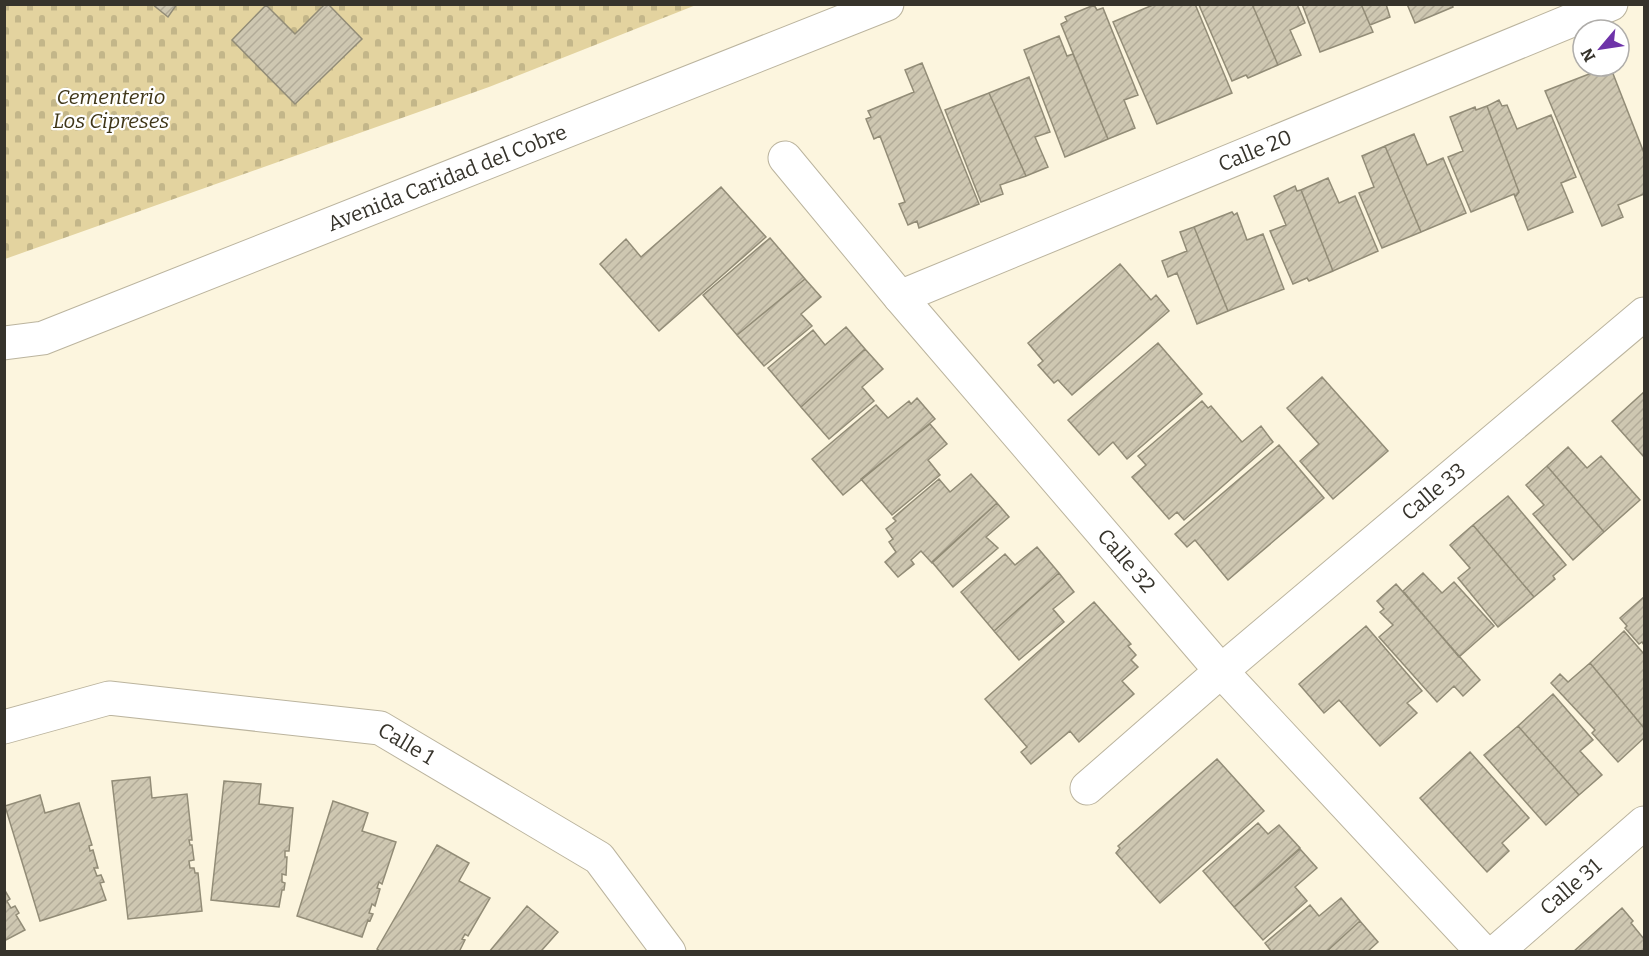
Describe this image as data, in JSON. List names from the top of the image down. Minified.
{"streets":{"street":["Calle 20","Avenida Caridad del Cobre","Calle 33","Calle 32","Calle 1","Calle 31"]},"crossings":[["Calle 20","Calle 32"],["Calle 33","Calle 32"]],"parks":["Cementerio Los Cipreses"],"north":"bottom left"}
